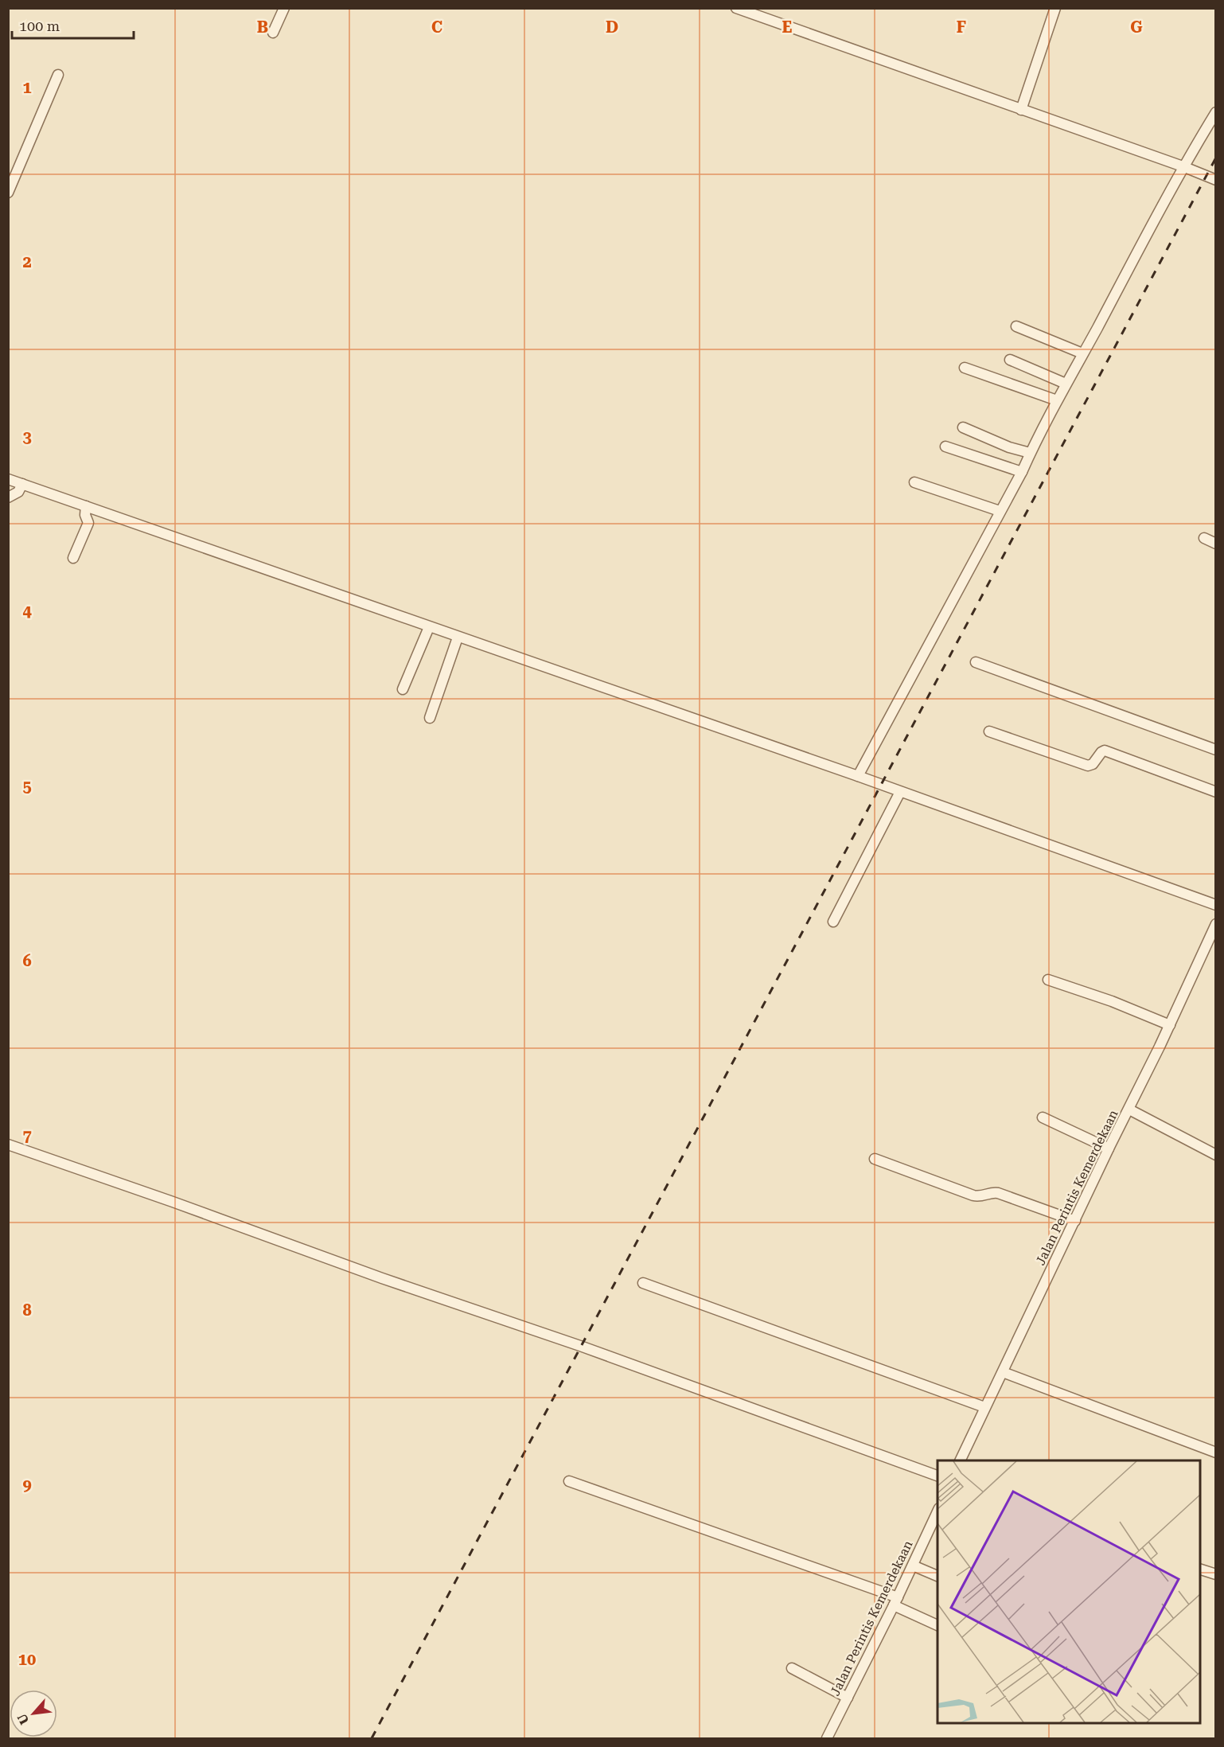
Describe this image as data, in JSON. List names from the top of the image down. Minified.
{"streets":{"street":["Jalan Perintis Kemerdekaan"]},"scale_bar":"100 m","north":"bottom left","grid":{"columns":["B","C","D","E","F","G"],"rows":["1","2","3","4","5","6","7","8","9","10"]}}
